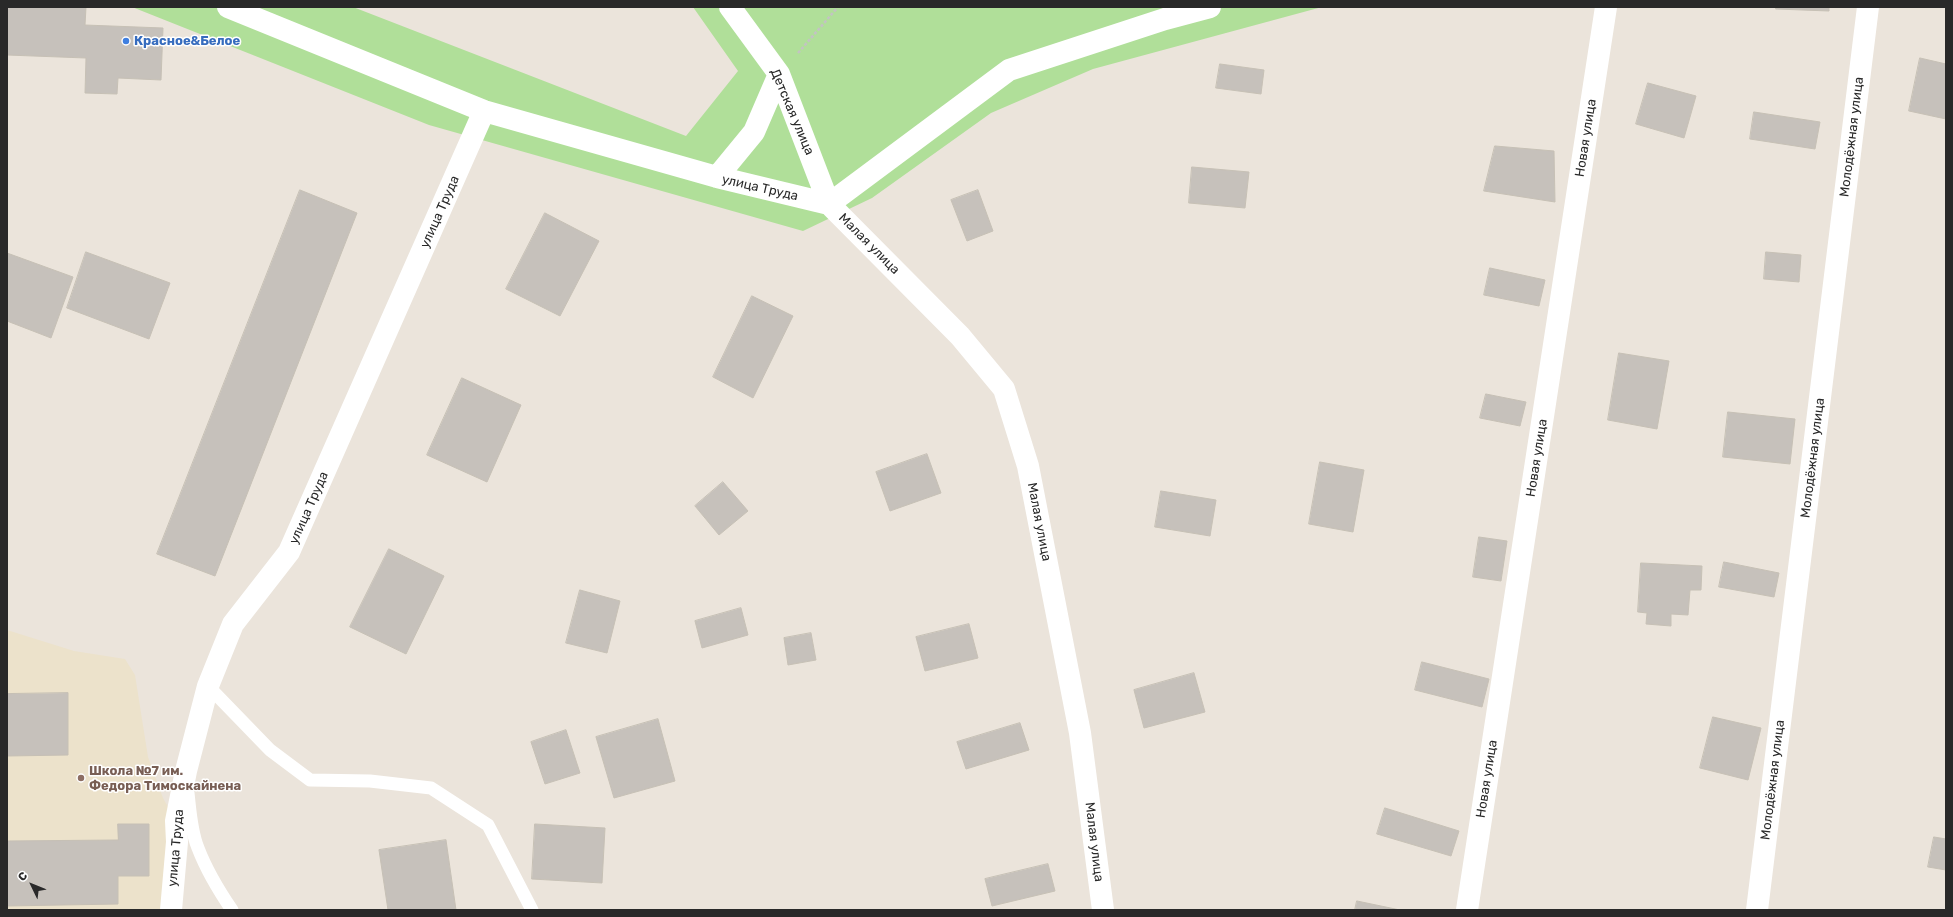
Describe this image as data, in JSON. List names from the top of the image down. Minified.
{"streets":{"street":["Детская улица","Молодёжная улица","Новая улица","улица Труда","Малая улица"]},"crossings":[["Детская улица","улица Труда"],["Детская улица","Малая улица"],["улица Труда","Малая улица"]],"places":["Красное&Белое","Школа №7 им. Федора Тимоскайнена"],"north":"top left"}
